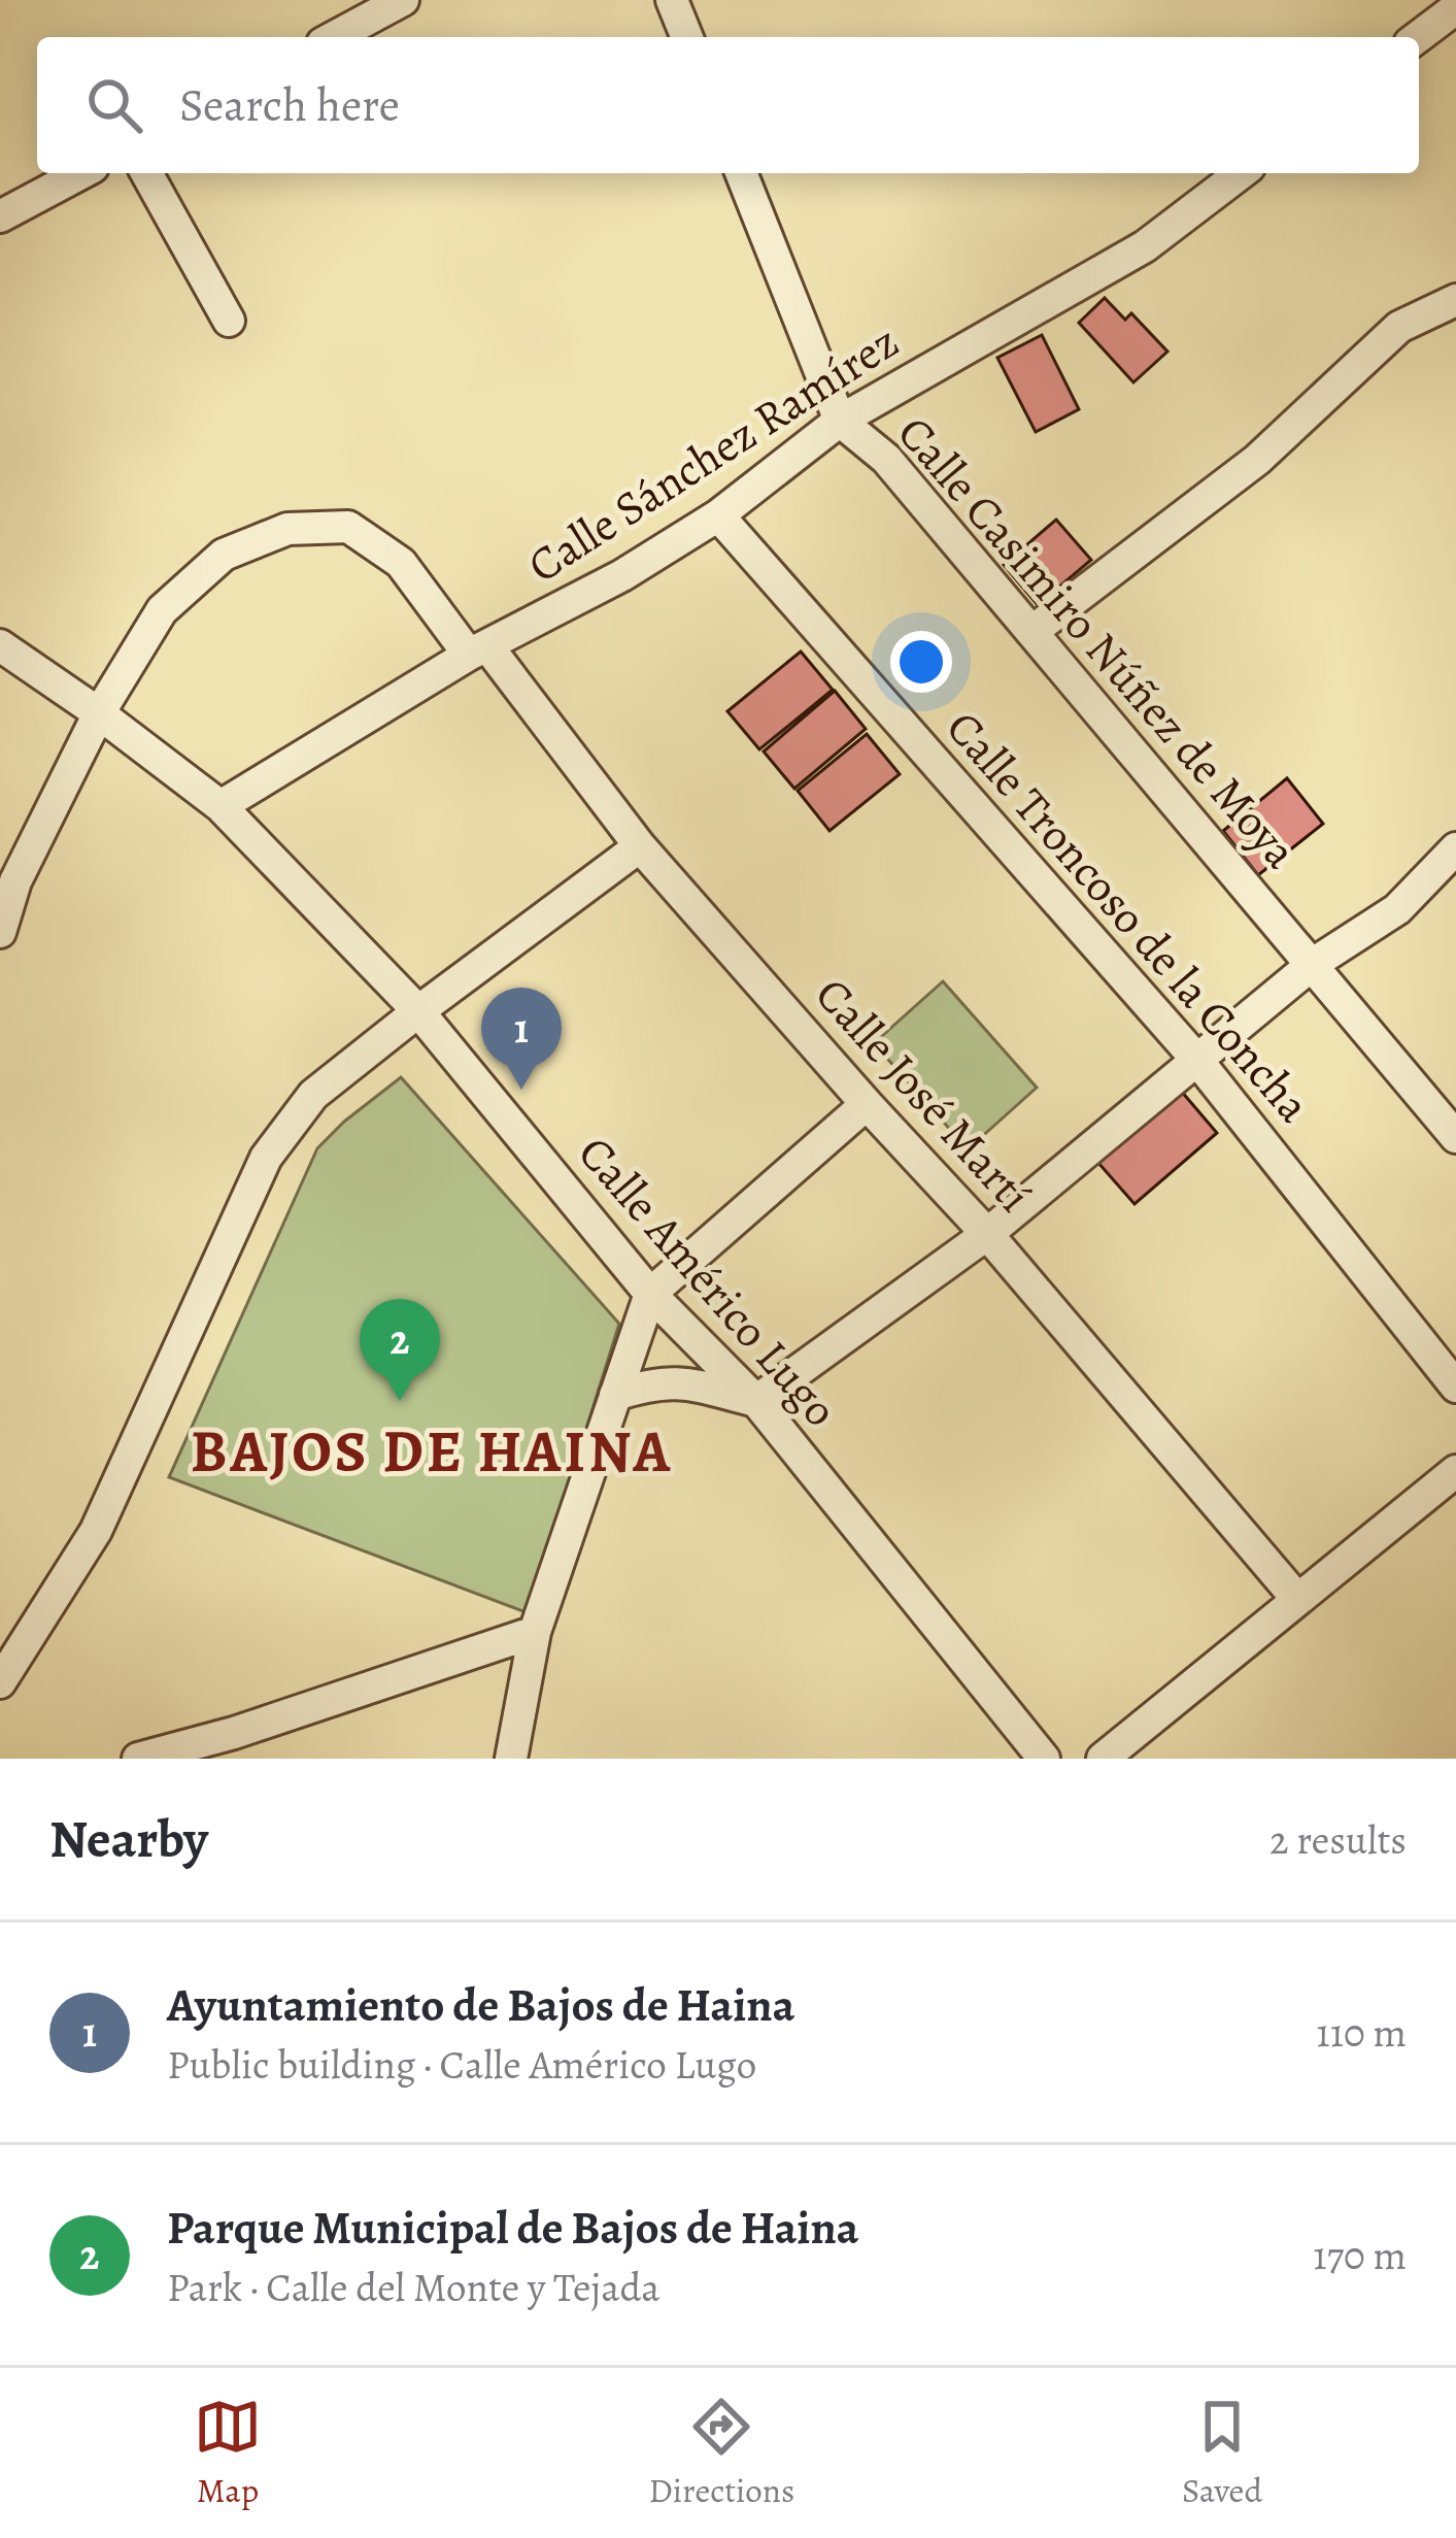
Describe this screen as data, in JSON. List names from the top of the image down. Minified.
{"streets":{"street":["Calle Sánchez Ramírez","Calle Casimiro Núñez de Moya","Calle Troncoso de la Concha","Calle José Martí","Calle Américo Lugo"]},"crossings":[["Calle Sánchez Ramírez","Calle Casimiro Núñez de Moya"],["Calle Sánchez Ramírez","Calle Troncoso de la Concha"],["Calle Sánchez Ramírez","Calle José Martí"],["Calle Sánchez Ramírez","Calle Américo Lugo"],["Calle José Martí","Calle Américo Lugo"]],"districts":["BAJOS DE HAINA"],"page":{"search":"Search here","pins":["1","2"],"heading":["Nearby","2 results"],"list":[{"mark":"1","name":"Ayuntamiento de Bajos de Haina","note":"Public building · Calle Américo Lugo","value":"110 m"},{"mark":"2","name":"Parque Municipal de Bajos de Haina","note":"Park · Calle del Monte y Tejada","value":"170 m"}],"nav":["Map","Directions","Saved"]}}
